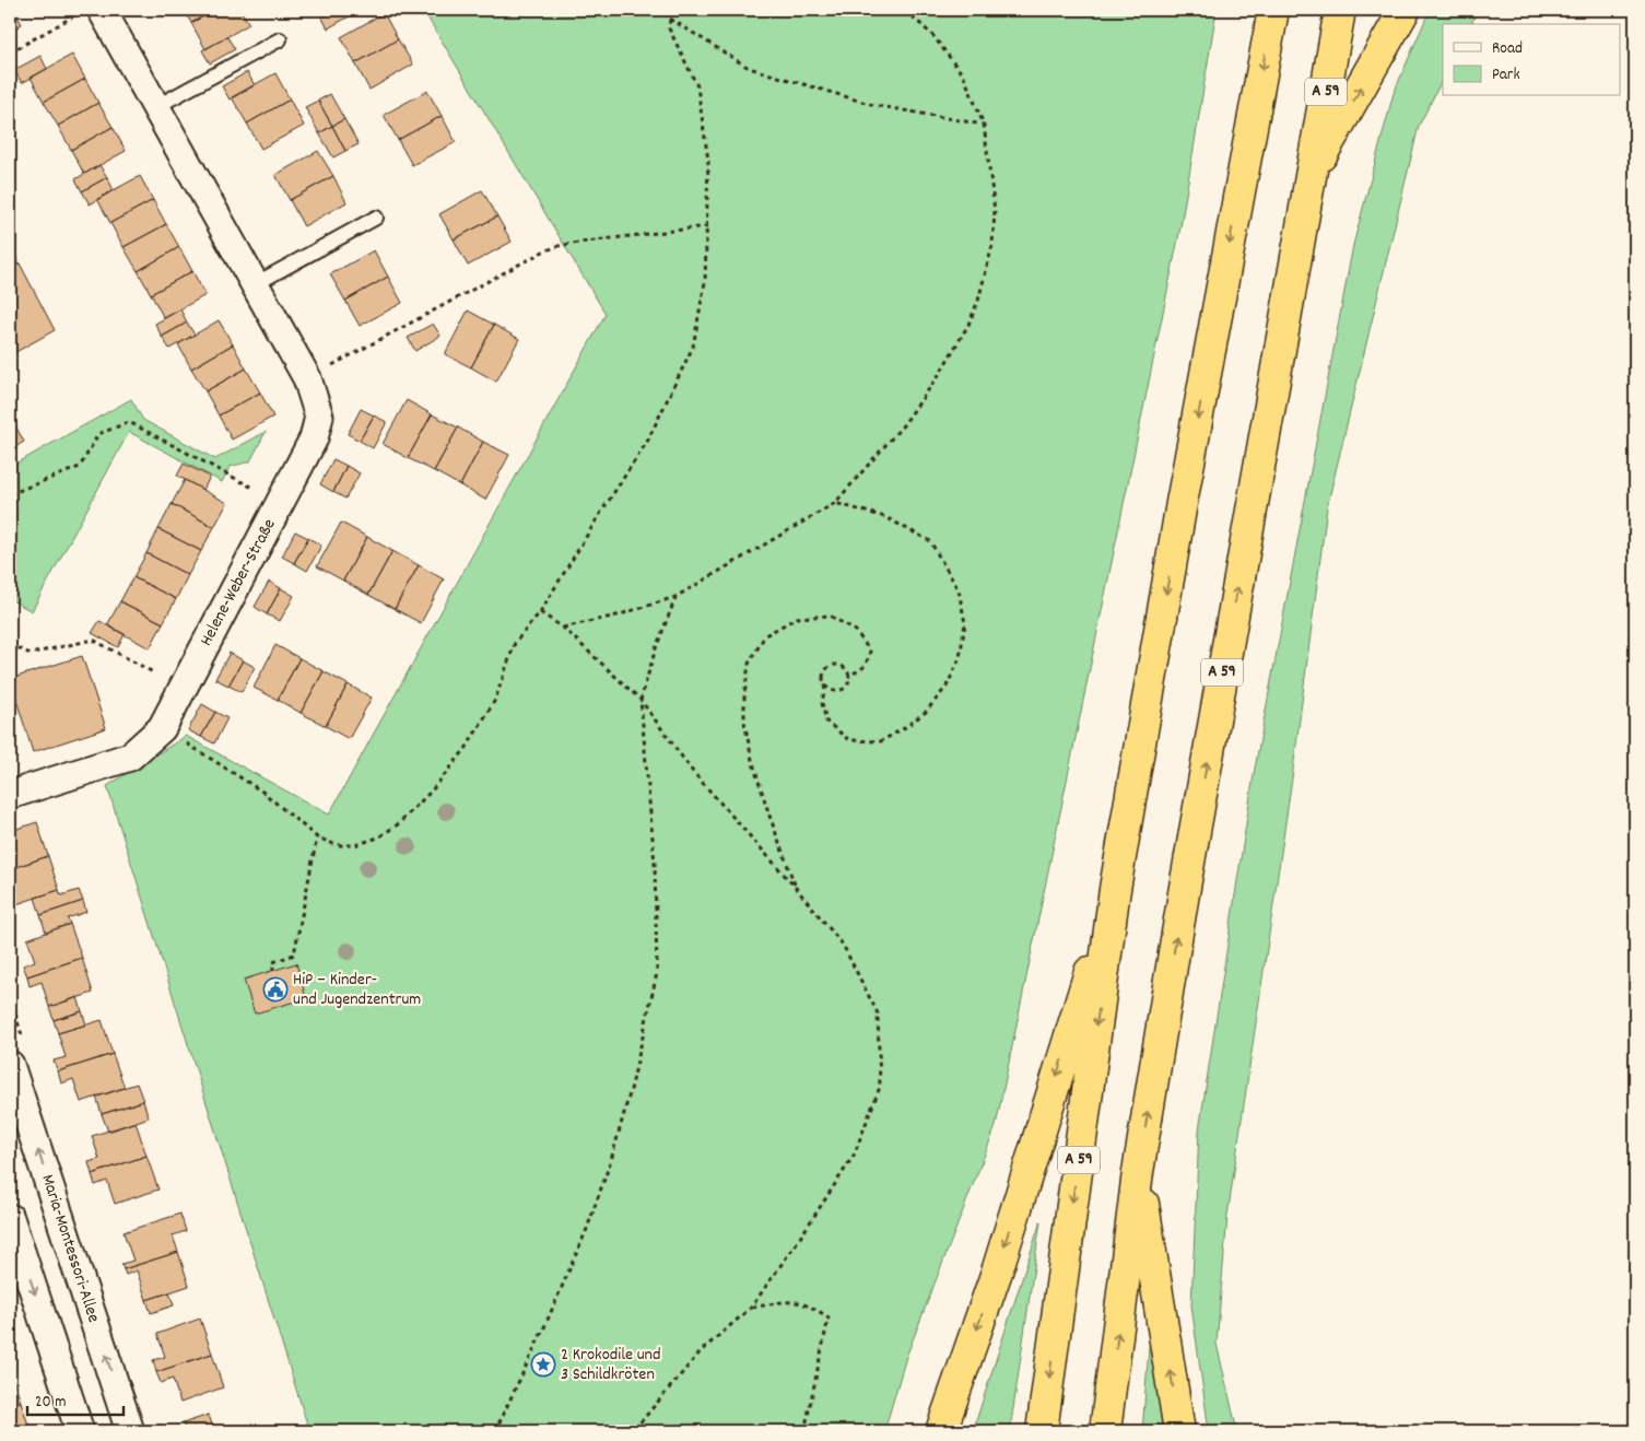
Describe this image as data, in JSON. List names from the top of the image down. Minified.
{"streets":{"highway":["A 59"],"street":["Helene-Weber-Straße","Maria-Montessori-Allee"]},"places":{"public building":["HiP – Kinder- und Jugendzentrum"],"place":["2 Krokodile und 3 Schildkröten"]},"legend":["Road","Park"],"scale_bar":"20 m"}
